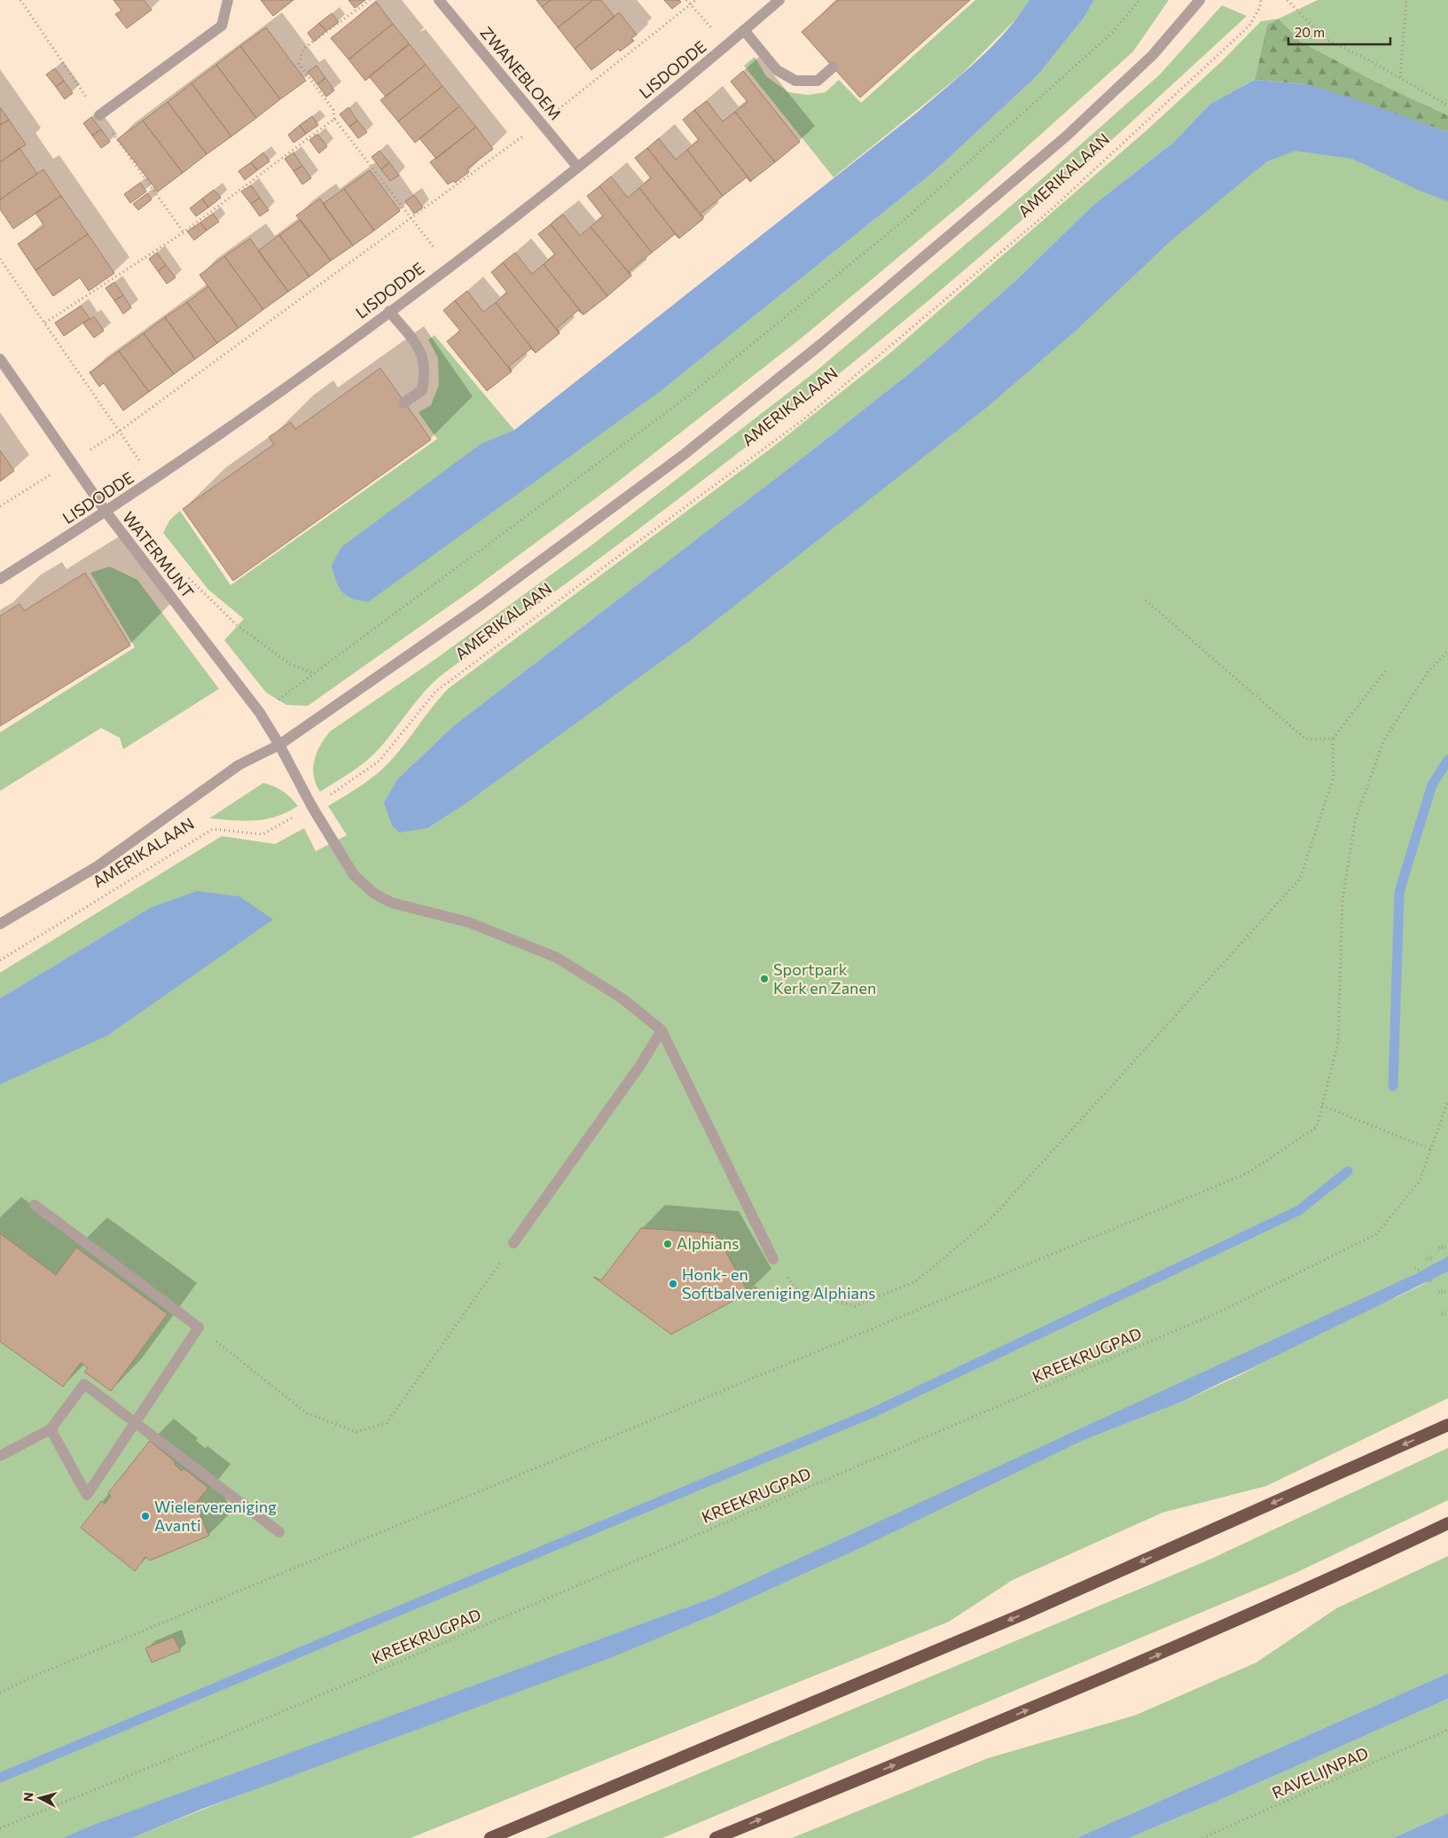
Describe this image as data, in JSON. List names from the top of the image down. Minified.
{"streets":{"street":["LISDODDE","ZWANEBLOEM","AMERIKALAAN","WATERMUNT"],"path":["KREEKRUGPAD","RAVELIJNPAD"]},"crossings":[["LISDODDE","ZWANEBLOEM"],["LISDODDE","WATERMUNT"],["AMERIKALAAN","WATERMUNT"]],"places":["Sportpark Kerk en Zanen","Alphians","Honk- en Softbalvereniging Alphians","Wielervereniging Avanti"],"scale_bar":"20 m","north":"left"}
